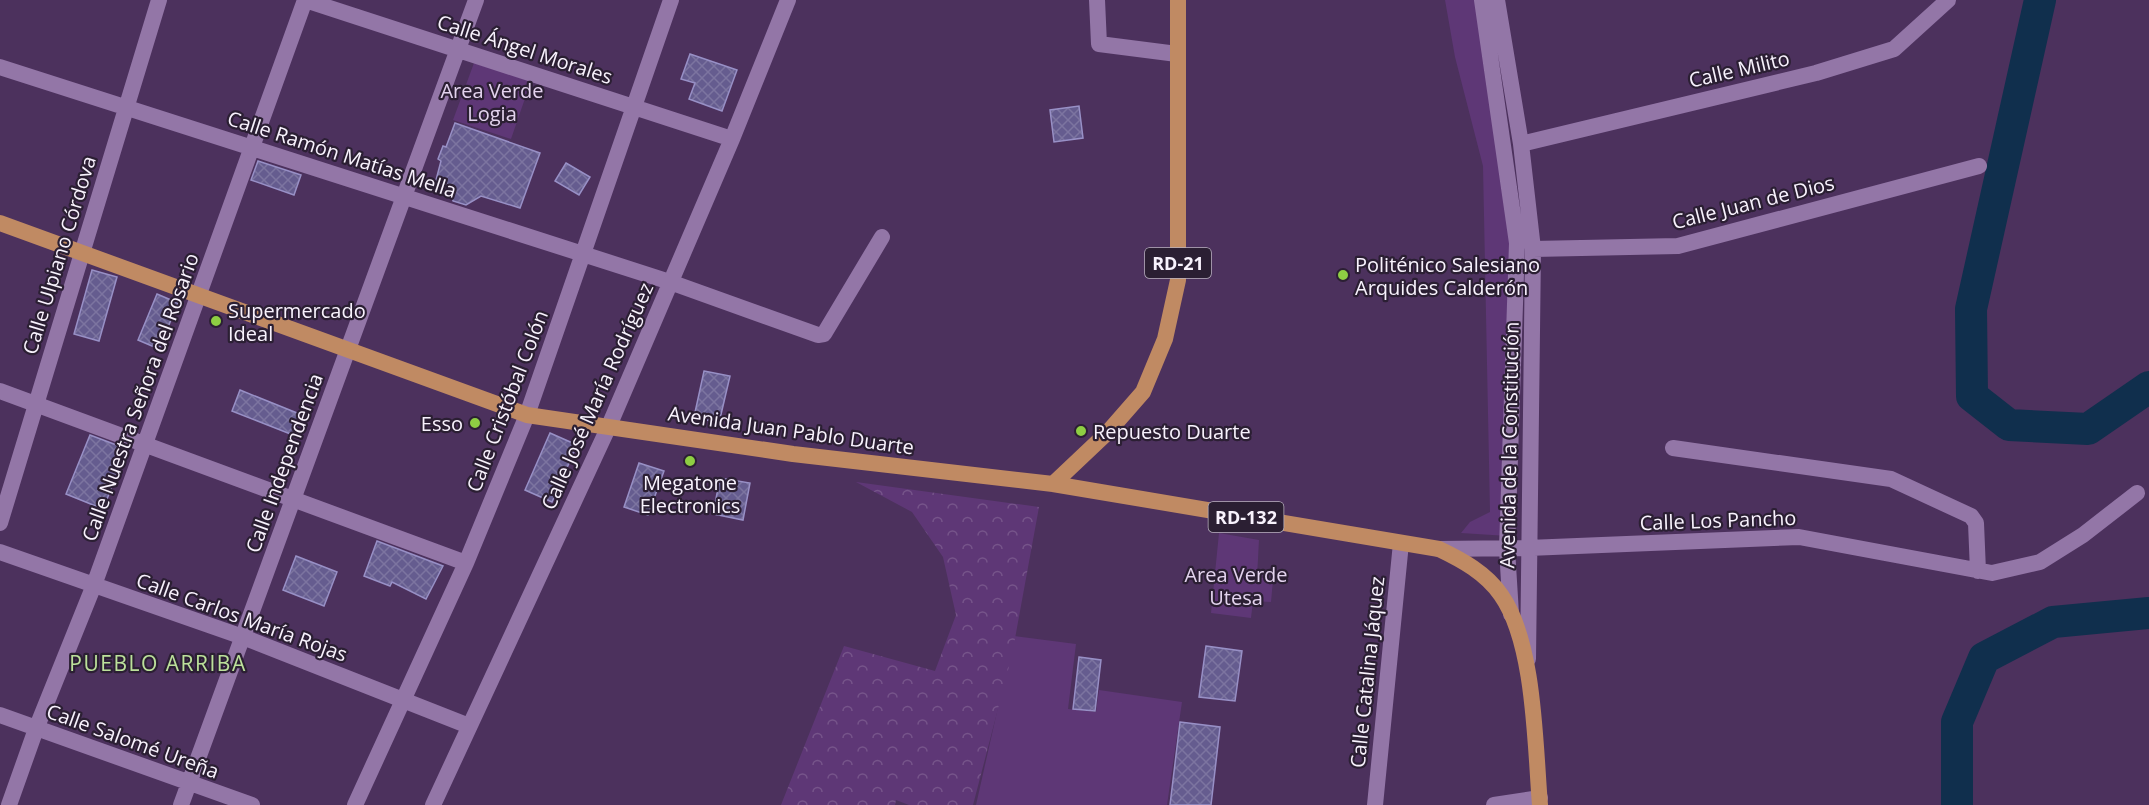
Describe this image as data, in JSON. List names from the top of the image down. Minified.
{"streets":{"main road":["RD-21","Avenida Juan Pablo Duarte","RD-132"],"street":["Calle Ángel Morales","Calle Milito","Calle Ramón Matías Mella","Calle Juan de Dios","Calle Ulpiano Córdova","Calle José María Rodríguez","Calle Nuestra Señora del Rosario","Calle Cristóbal Colón","Avenida de la Constitución","Calle Independencia","Calle Los Pancho","Calle Carlos María Rojas","Calle Catalina Jáquez","Calle Salomé Ureña"]},"crossings":[["Calle Ángel Morales","Calle José María Rodríguez"],["Calle Ángel Morales","Calle Nuestra Señora del Rosario"],["Calle Ángel Morales","Calle Cristóbal Colón"],["Calle Ángel Morales","Calle Independencia"],["Calle Milito","Avenida de la Constitución"],["Calle Ramón Matías Mella","Calle Ulpiano Córdova"],["Calle Ramón Matías Mella","Calle José María Rodríguez"],["Calle Ramón Matías Mella","Calle Nuestra Señora del Rosario"],["Calle Ramón Matías Mella","Calle Cristóbal Colón"],["Calle Ramón Matías Mella","Calle Independencia"],["Calle Juan de Dios","Avenida de la Constitución"],["Calle Ulpiano Córdova","Avenida Juan Pablo Duarte"],["RD-21","Avenida Juan Pablo Duarte"],["Calle José María Rodríguez","Avenida Juan Pablo Duarte"],["Calle José María Rodríguez","Calle Carlos María Rojas"],["Calle Nuestra Señora del Rosario","Avenida Juan Pablo Duarte"],["Calle Nuestra Señora del Rosario","Calle Carlos María Rojas"],["Calle Nuestra Señora del Rosario","Calle Salomé Ureña"],["Calle Cristóbal Colón","Avenida Juan Pablo Duarte"],["Calle Cristóbal Colón","Calle Carlos María Rojas"],["Avenida Juan Pablo Duarte","Avenida de la Constitución"],["Avenida Juan Pablo Duarte","Calle Independencia"],["Avenida Juan Pablo Duarte","RD-132"],["Avenida Juan Pablo Duarte","Calle Los Pancho"],["Avenida Juan Pablo Duarte","Calle Catalina Jáquez"],["Avenida de la Constitución","RD-132"],["Avenida de la Constitución","Calle Los Pancho"],["Calle Independencia","Calle Carlos María Rojas"],["Calle Independencia","Calle Salomé Ureña"]],"districts":["PUEBLO ARRIBA"],"parks":["Area Verde Logia","Area Verde Utesa"],"places":["Politénico Salesiano Arquides Calderón","Supermercado Ideal","Esso","Repuesto Duarte","Megatone Electronics"]}
